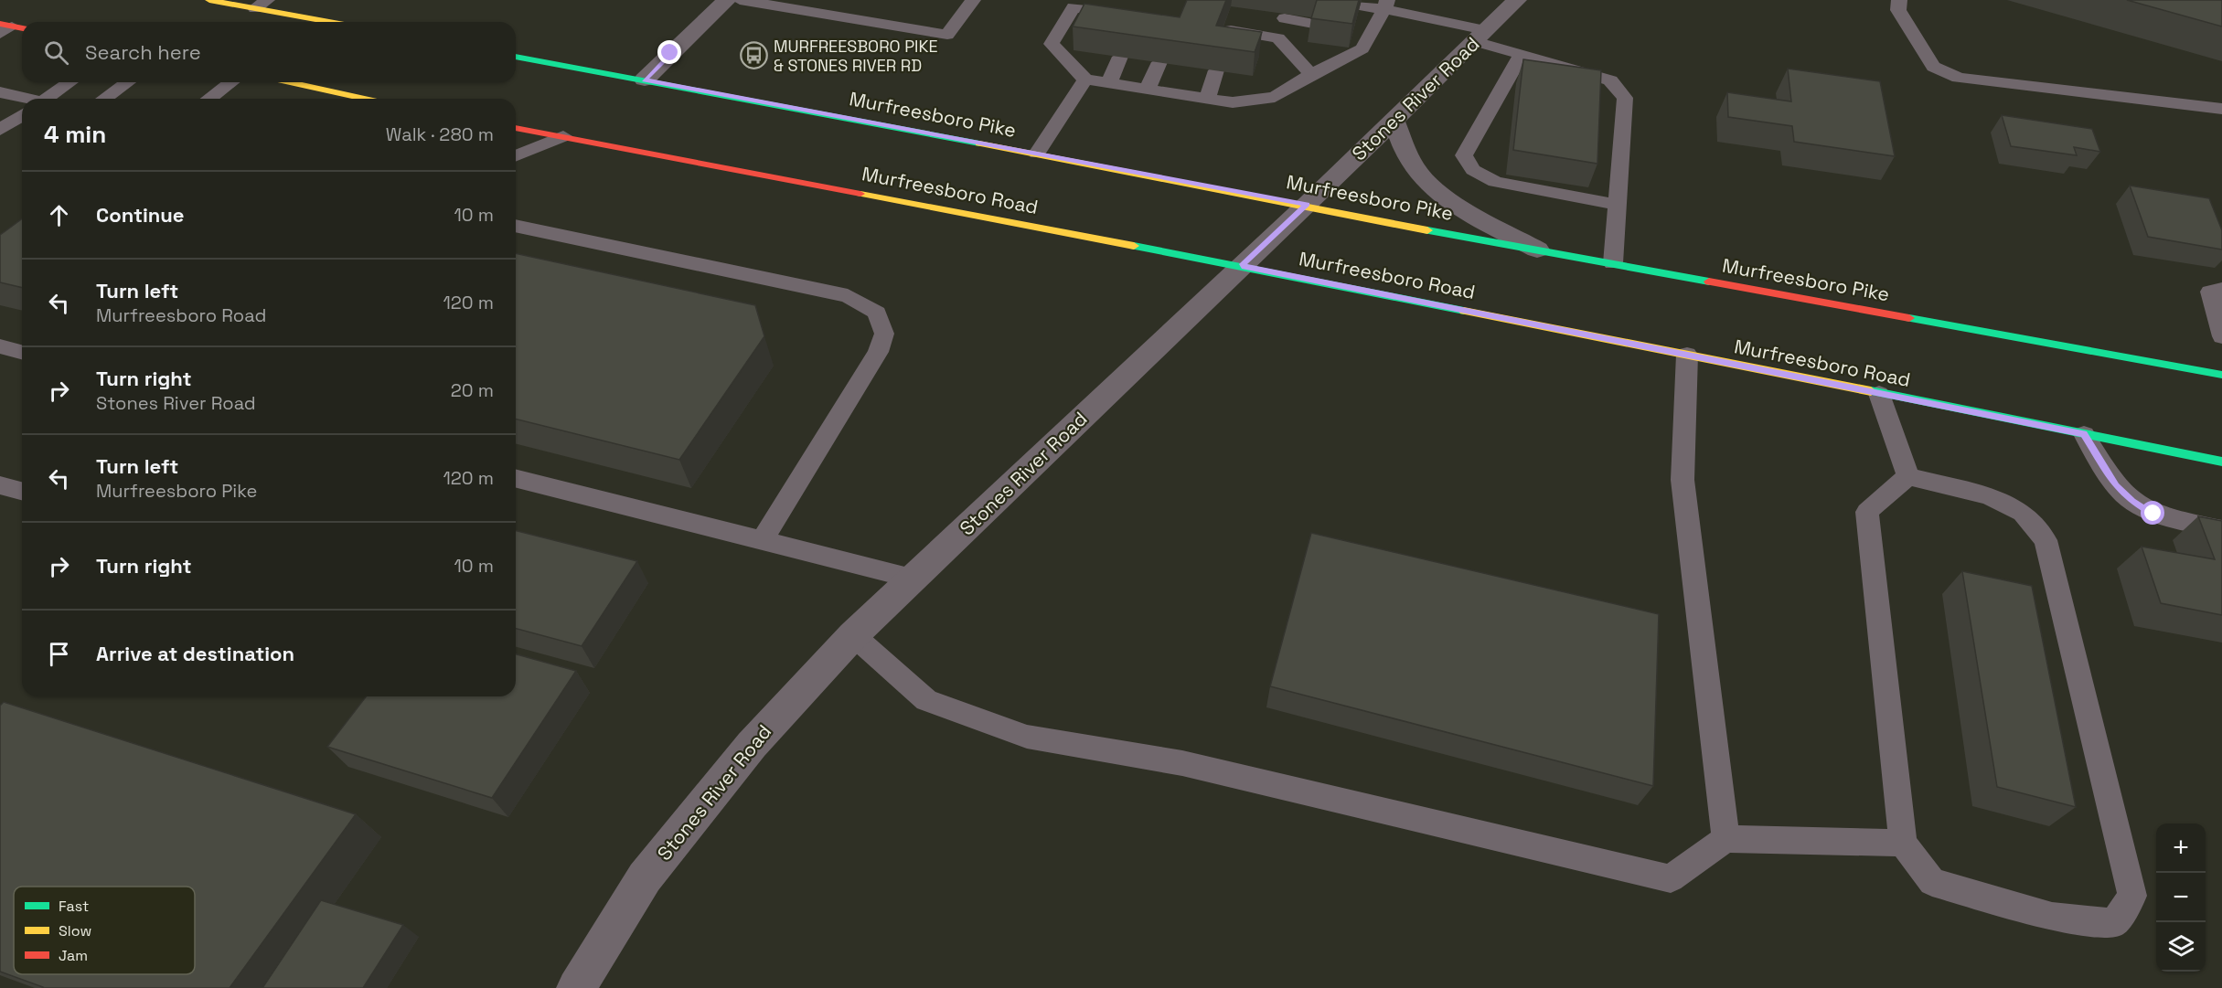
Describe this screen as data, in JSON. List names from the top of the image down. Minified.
{"streets":{"main road":["Murfreesboro Pike","Murfreesboro Road"],"street":["Stones River Road"]},"crossings":[["Stones River Road","Murfreesboro Pike"],["Stones River Road","Murfreesboro Road"]],"places":{"bus stop":["MURFREESBORO PIKE & STONES RIVER RD"]},"legend":["Fast","Slow","Jam"],"page":{"search":"Search here","heading":["4 min","Walk · 280 m"],"list":[["Continue","10 m"],["Turn left","Murfreesboro Road","120 m"],["Turn right","Stones River Road","20 m"],["Turn left","Murfreesboro Pike","120 m"],["Turn right","10 m"],"Arrive at destination"],"map_buttons":["+","−"]}}
